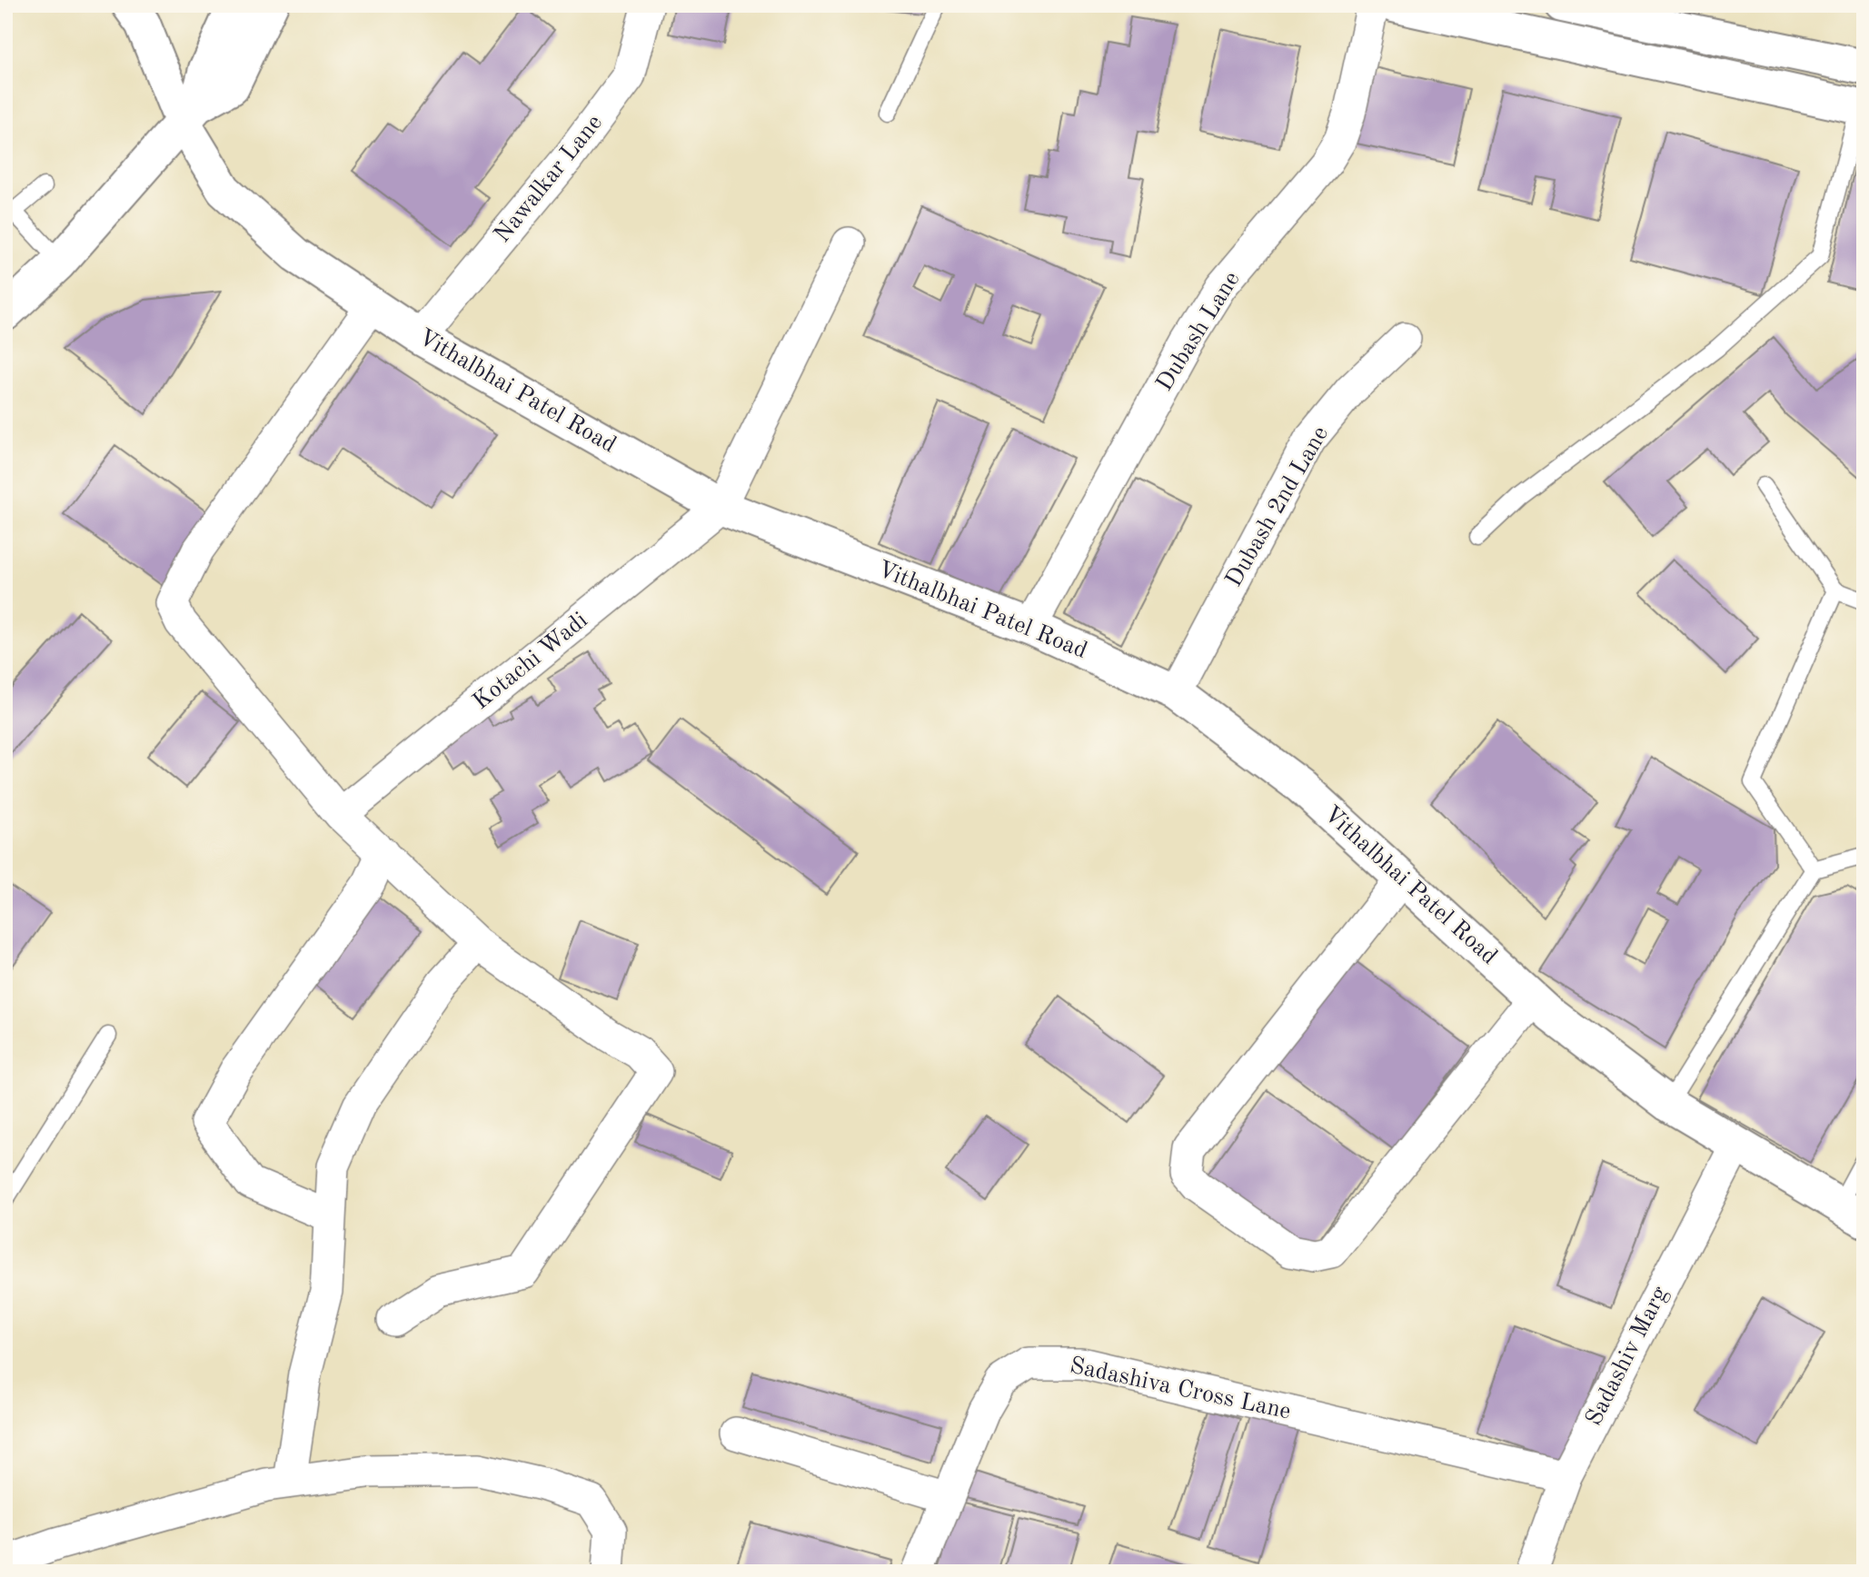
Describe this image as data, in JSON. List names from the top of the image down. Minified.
{"streets":{"main road":["Vithalbhai Patel Road"],"street":["Nawalkar Lane","Dubash Lane","Dubash 2nd Lane","Kotachi Wadi","Sadashiv Marg","Sadashiva Cross Lane"]},"crossings":[["Nawalkar Lane","Vithalbhai Patel Road"],["Dubash Lane","Vithalbhai Patel Road"],["Vithalbhai Patel Road","Dubash 2nd Lane"],["Vithalbhai Patel Road","Kotachi Wadi"],["Vithalbhai Patel Road","Sadashiv Marg"],["Sadashiv Marg","Sadashiva Cross Lane"]]}
